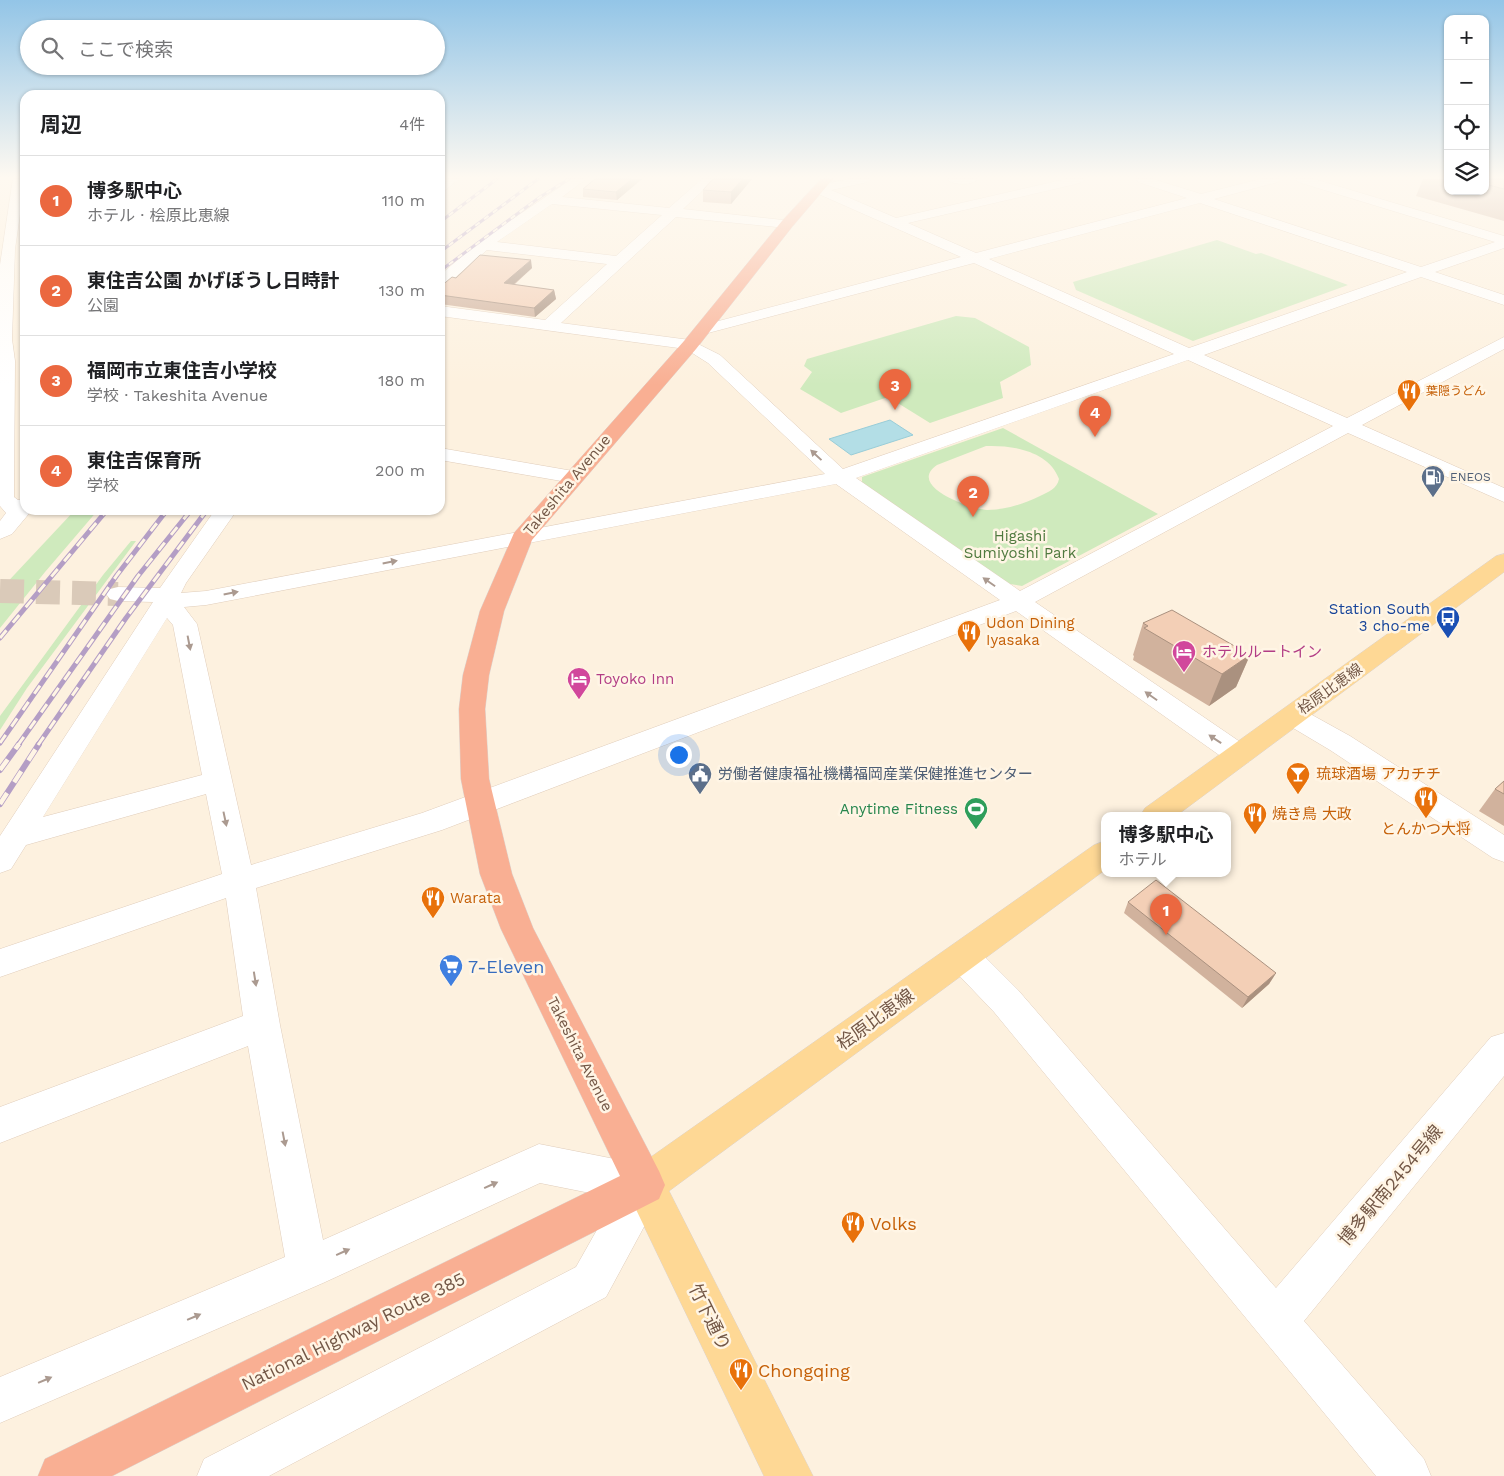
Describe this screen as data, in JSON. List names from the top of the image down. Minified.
{"streets":{"highway":["Takeshita Avenue","National Highway Route 385"],"main road":["桧原比恵線","竹下通り"],"street":["博多駅南2454号線"]},"crossings":[["Takeshita Avenue","桧原比恵線"],["Takeshita Avenue","竹下通り"],["Takeshita Avenue","National Highway Route 385"],["桧原比恵線","竹下通り"],["桧原比恵線","National Highway Route 385"],["竹下通り","National Highway Route 385"]],"parks":["Higashi Sumiyoshi Park"],"places":{"restaurant":["葉隠うどん","Udon Dining Iyasaka","とんかつ大将","焼き鳥 大政","Warata","Volks","Chongqing"],"fuel station":["ENEOS"],"bus stop":["Station South 3 cho-me"],"hotel":["ホテルルートイン","Toyoko Inn"],"public building":["労働者健康福祉機構福岡産業保健推進センター"],"bar":["琉球酒場 アカチチ"],"sports":["Anytime Fitness"],"supermarket":["7-Eleven"]},"page":{"map_buttons":["+","−"],"search":"ここで検索","heading":["周辺","4件"],"list":[{"mark":"1","name":"博多駅中心","note":"ホテル · 桧原比恵線","value":"110 m"},{"mark":"2","name":"東住吉公園 かげぼうし日時計","note":"公園","value":"130 m"},{"mark":"3","name":"福岡市立東住吉小学校","note":"学校 · Takeshita Avenue","value":"180 m"},{"mark":"4","name":"東住吉保育所","note":"学校","value":"200 m"}],"pins":["3","4","2","1"],"popup":["博多駅中心","ホテル"]}}
